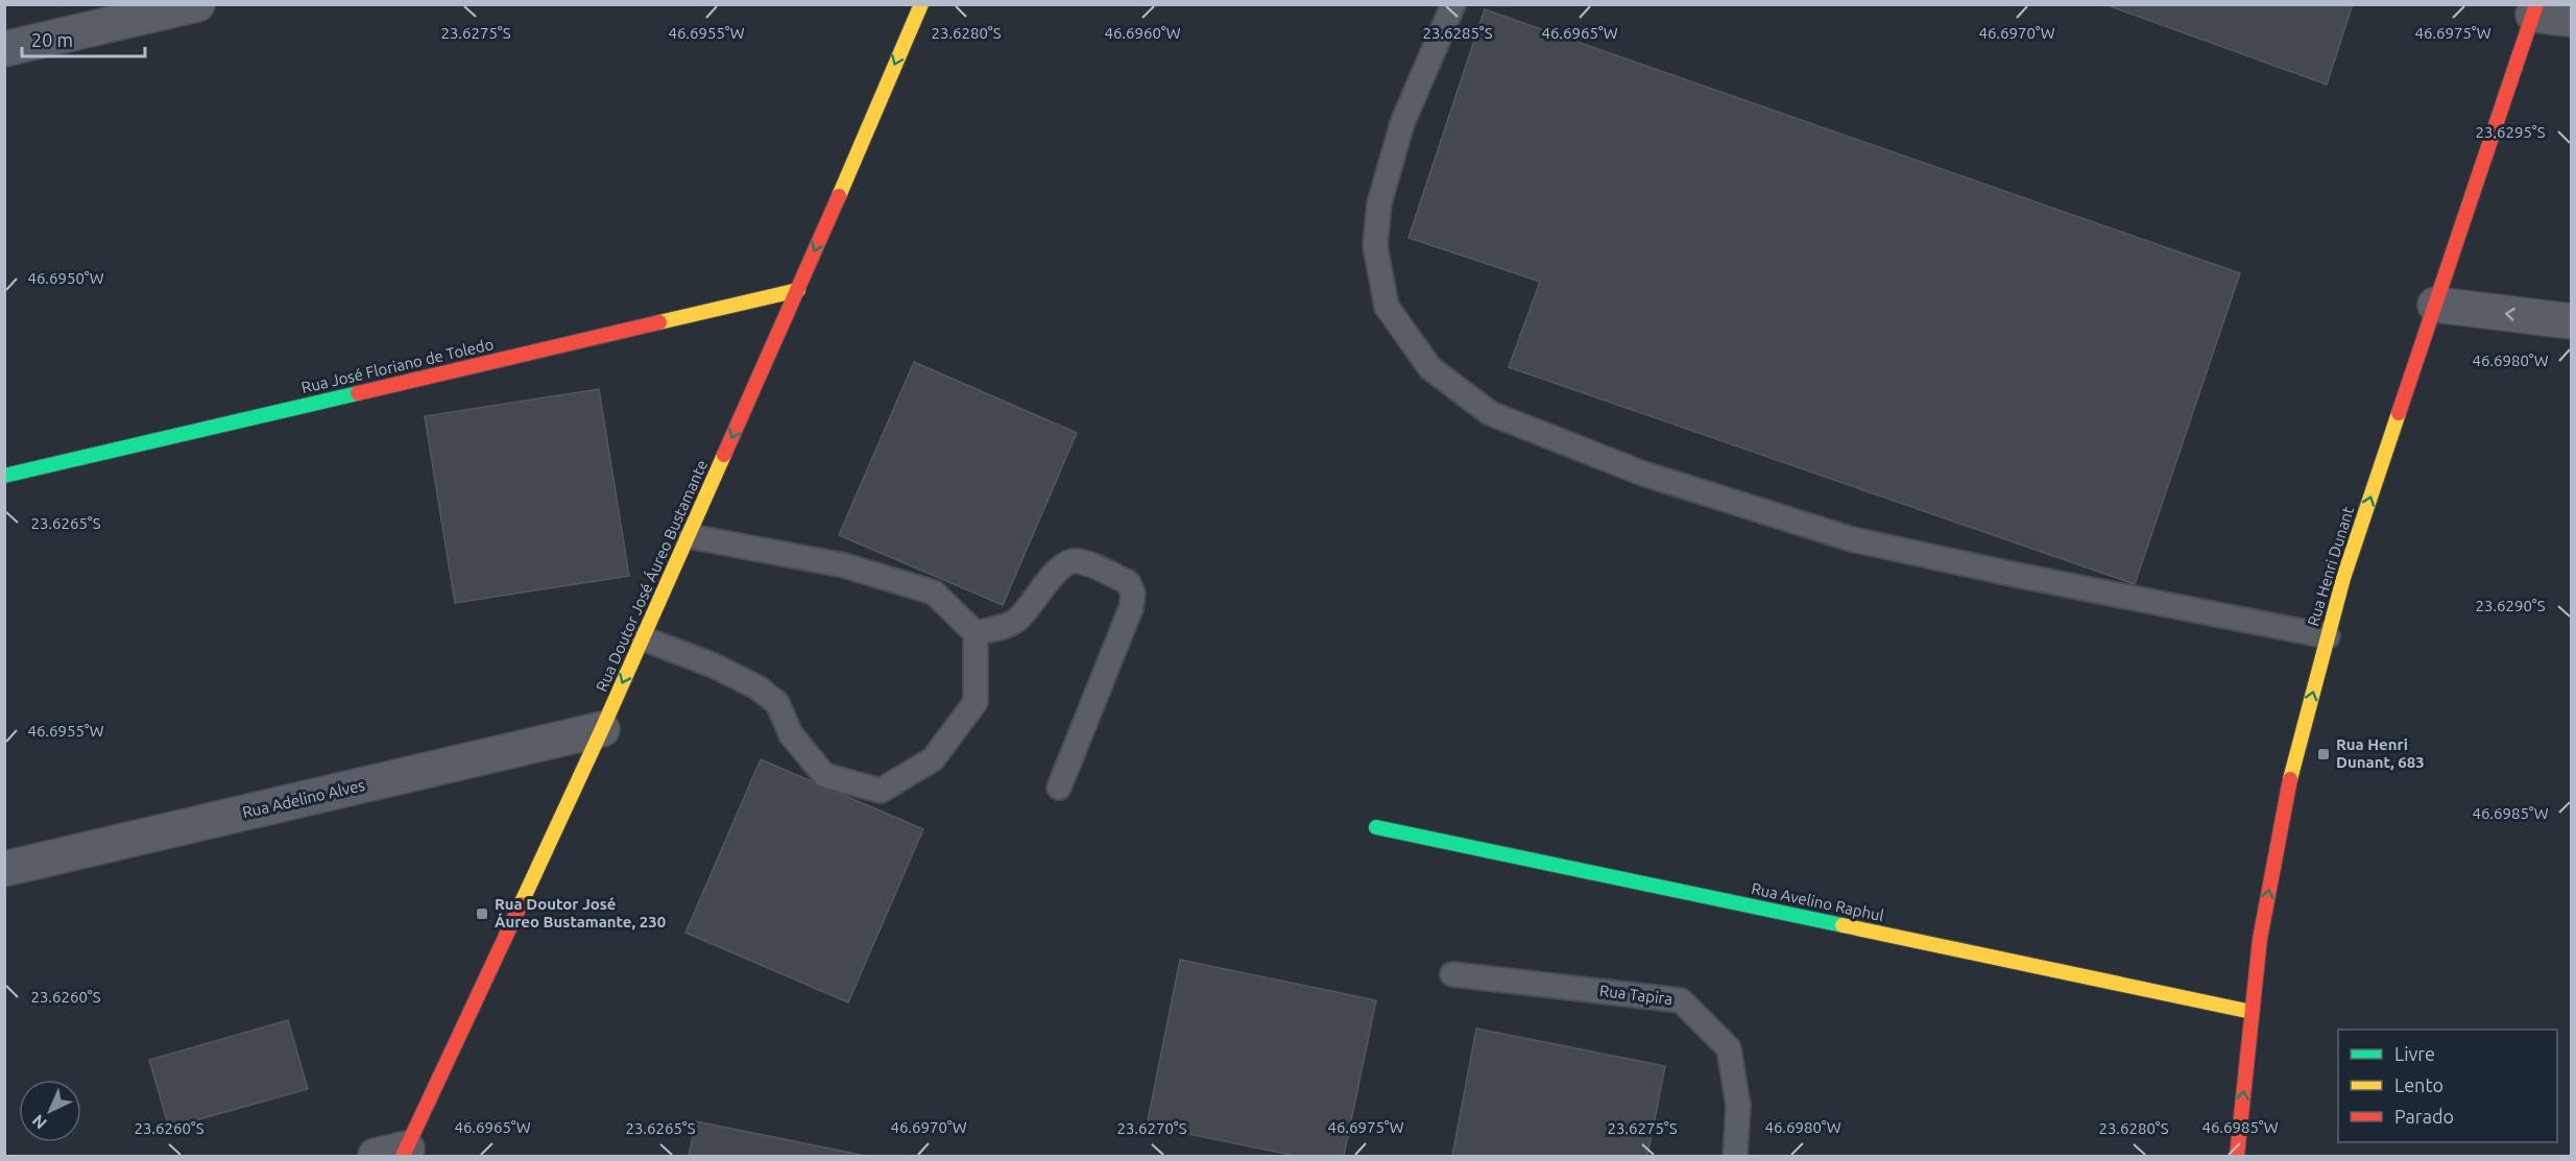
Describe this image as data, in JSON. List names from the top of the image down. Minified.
{"streets":{"street":["Rua José Floriano de Toledo","Rua Henri Dunant","Rua Doutor José Áureo Bustamante","Rua Adelino Alves","Rua Avelino Raphul"],"lane":["Rua Tapira"]},"crossings":[["Rua José Floriano de Toledo","Rua Doutor José Áureo Bustamante"],["Rua Henri Dunant","Rua Avelino Raphul"],["Rua Doutor José Áureo Bustamante","Rua Adelino Alves"]],"one_way":["Rua Henri Dunant","Rua Doutor José Áureo Bustamante"],"places":{"transit":["Rua Henri Dunant, 683","Rua Doutor José Áureo Bustamante, 230"]},"legend":["Livre","Lento","Parado"],"scale_bar":"20 m","north":"bottom left","coordinates":["23.6275°S","23.6280°S","23.6285°S","46.6955°W","46.6960°W","46.6965°W","46.6970°W","46.6975°W","23.6295°S","46.6950°W","46.6980°W","23.6265°S","23.6290°S","46.6985°W","23.6260°S","23.6270°S"]}
